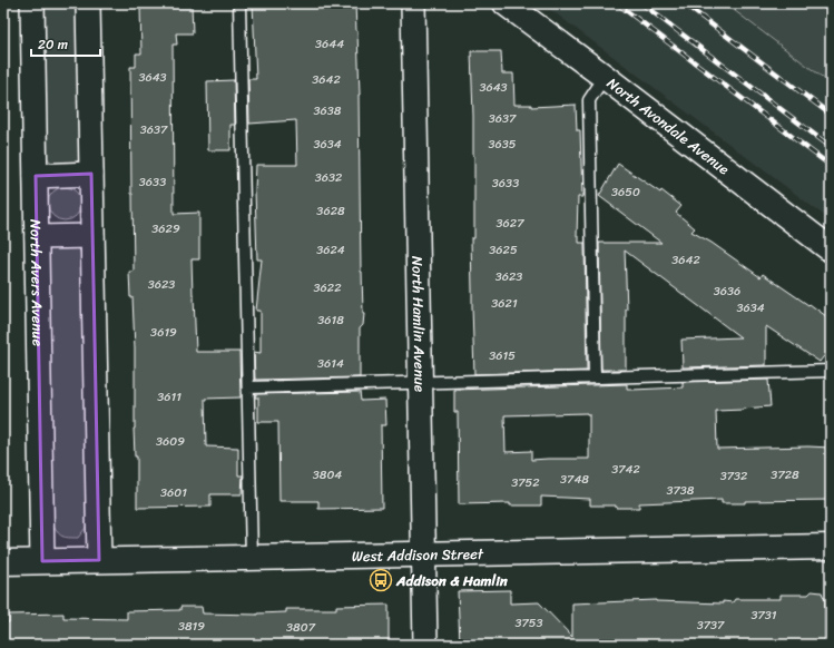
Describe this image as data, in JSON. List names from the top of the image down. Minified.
{"streets":{"street":["North Avondale Avenue","North Avers Avenue","North Hamlin Avenue","West Addison Street"]},"crossings":[["North Avers Avenue","West Addison Street"],["North Hamlin Avenue","West Addison Street"]],"places":{"bus stop":["Addison & Hamlin"]},"house_numbers":["3644","3643","3642","3643","3638","3637","3637","3634","3635","3632","3633","3633","3650","3628","3627","3629","3624","3625","3642","3623","3623","3622","3636","3621","3634","3618","3619","3615","3614","3611","3609","3742","3804","3728","3732","3748","3752","3738","3601","3731","3753","3737","3819","3807"],"scale_bar":"20 m"}
